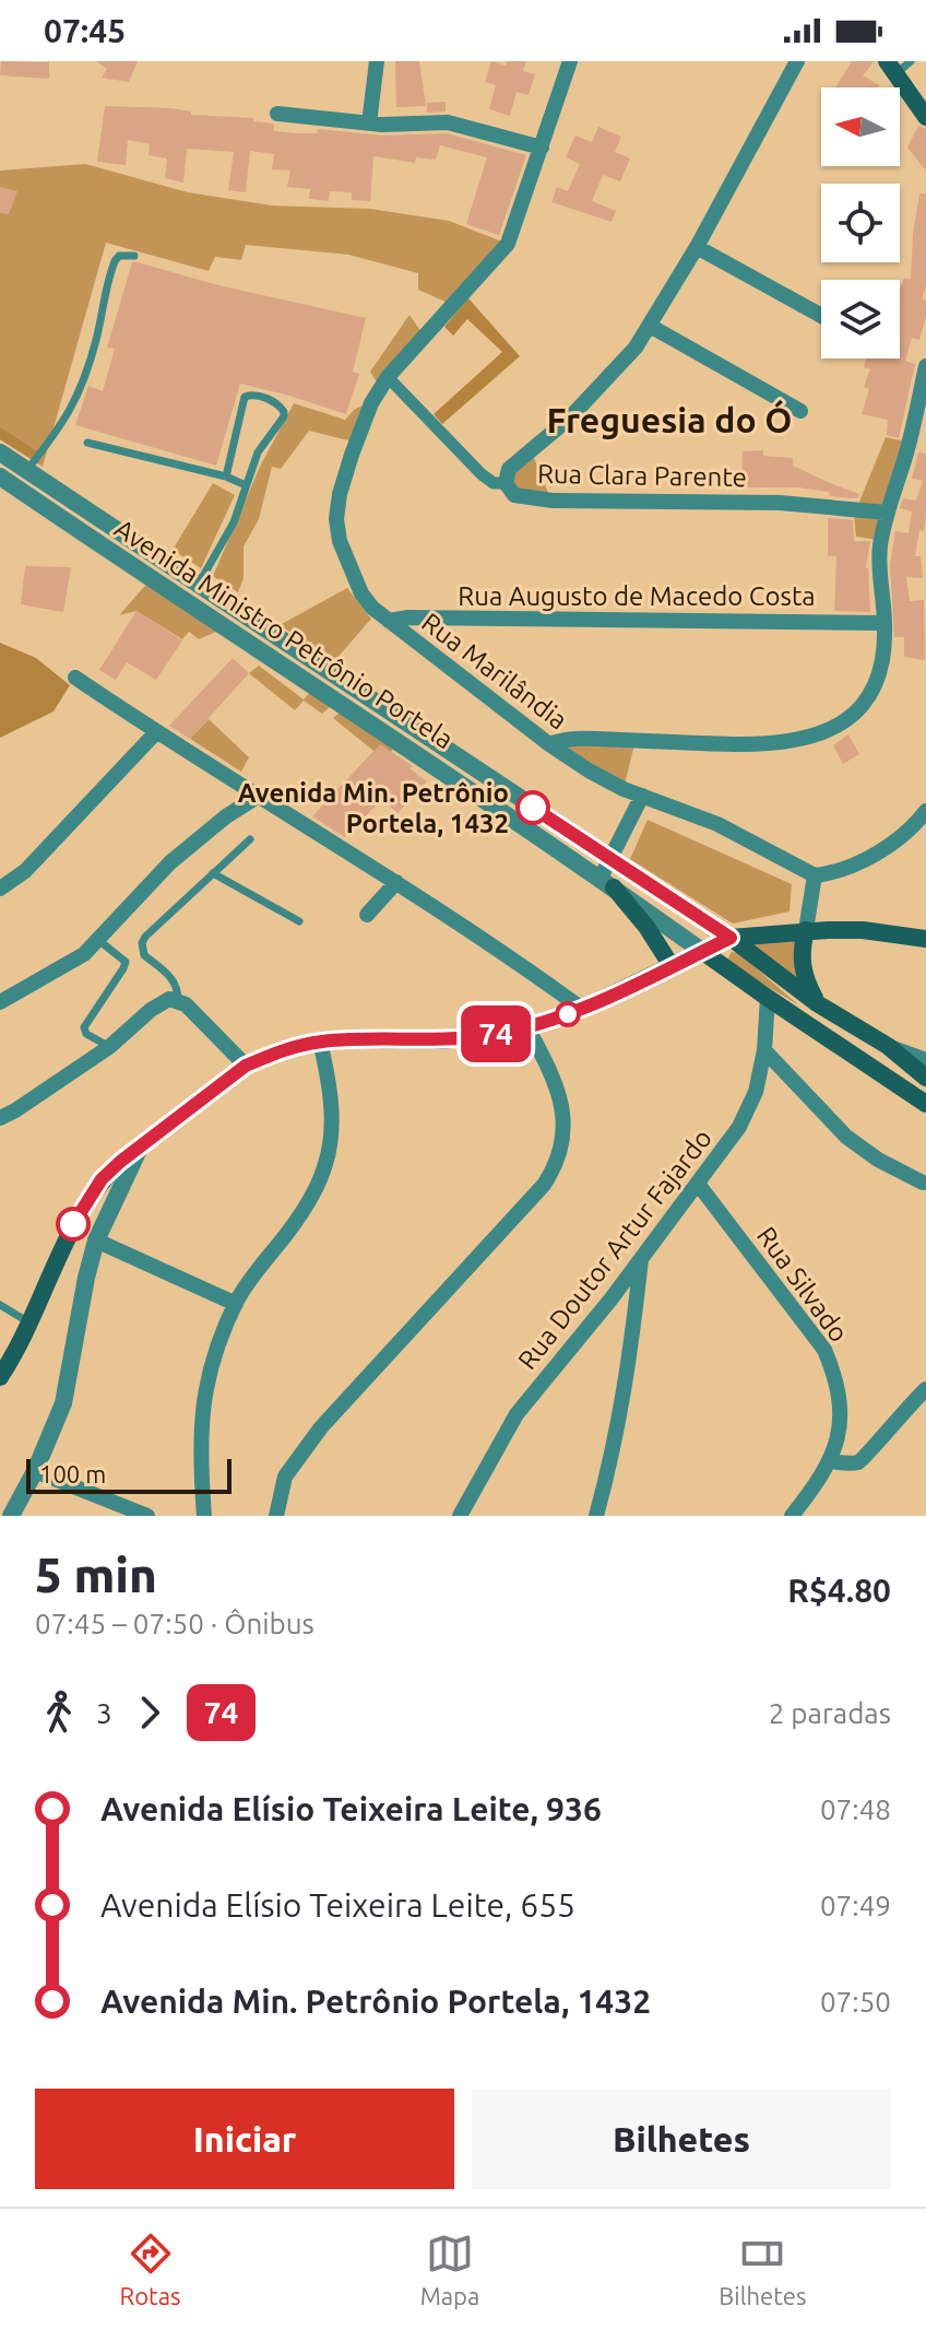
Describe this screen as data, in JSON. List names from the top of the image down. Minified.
{"streets":{"main road":["Avenida Ministro Petrônio Portela"],"street":["Rua Clara Parente","Rua Augusto de Macedo Costa","Rua Marilândia","Rua Doutor Artur Fajardo","Rua Silvado"]},"crossings":[["Rua Augusto de Macedo Costa","Rua Marilândia"],["Avenida Ministro Petrônio Portela","Rua Doutor Artur Fajardo"],["Rua Doutor Artur Fajardo","Rua Silvado"]],"districts":["Freguesia do Ó"],"places":["Avenida Min. Petrônio Portela, 1432"],"lines":["bus line 74"],"scale_bar":"100 m","north":"left","page":{"status":"07:45","on_map":"74","scale":"100 m","heading":["5 min","07:45 – 07:50 · Ônibus","R$4.80"],"legs":["3","74","2 paradas"],"list":[{"name":"Avenida Elísio Teixeira Leite, 936","value":"07:48"},{"name":"Avenida Elísio Teixeira Leite, 655","value":"07:49"},{"name":"Avenida Min. Petrônio Portela, 1432","value":"07:50"}],"buttons":["Iniciar","Bilhetes"],"tabs":["Rotas","Mapa","Bilhetes"]}}
